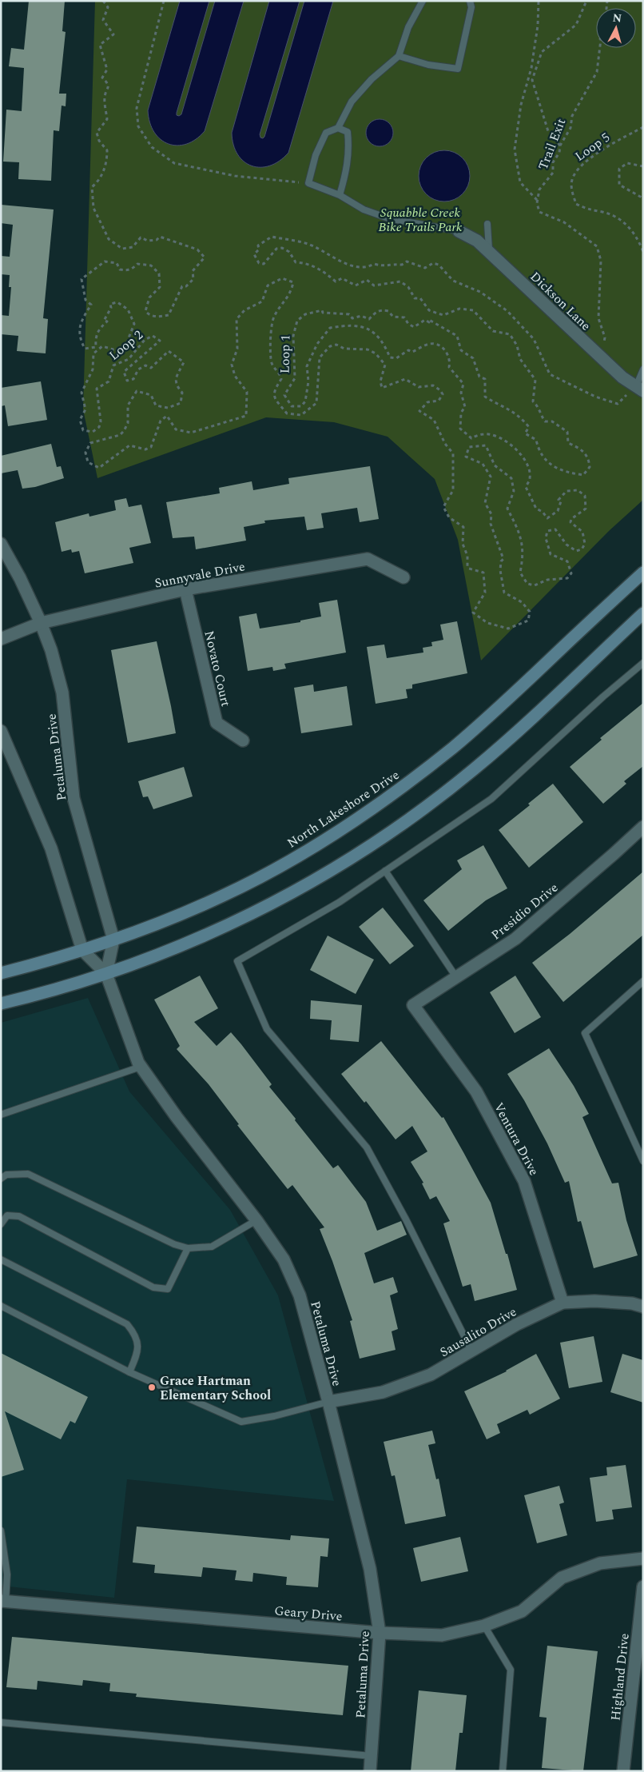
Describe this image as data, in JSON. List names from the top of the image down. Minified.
{"streets":{"main road":["North Lakeshore Drive"],"street":["Dickson Lane","Sunnyvale Drive","Novato Court","Petaluma Drive","Presidio Drive","Ventura Drive","Sausalito Drive","Geary Drive","Highland Drive"],"path":["Trail Exit","Loop 5","Loop 2","Loop 1"]},"crossings":[["Dickson Lane","Loop 1"],["Loop 2","Loop 1"],["Sunnyvale Drive","Novato Court"],["Sunnyvale Drive","Petaluma Drive"],["Petaluma Drive","North Lakeshore Drive"],["Petaluma Drive","Sausalito Drive"],["Petaluma Drive","Geary Drive"],["Presidio Drive","Ventura Drive"],["Ventura Drive","Sausalito Drive"]],"parks":["Squabble Creek Bike Trails Park"],"places":["Grace Hartman Elementary School"],"north":"top"}
